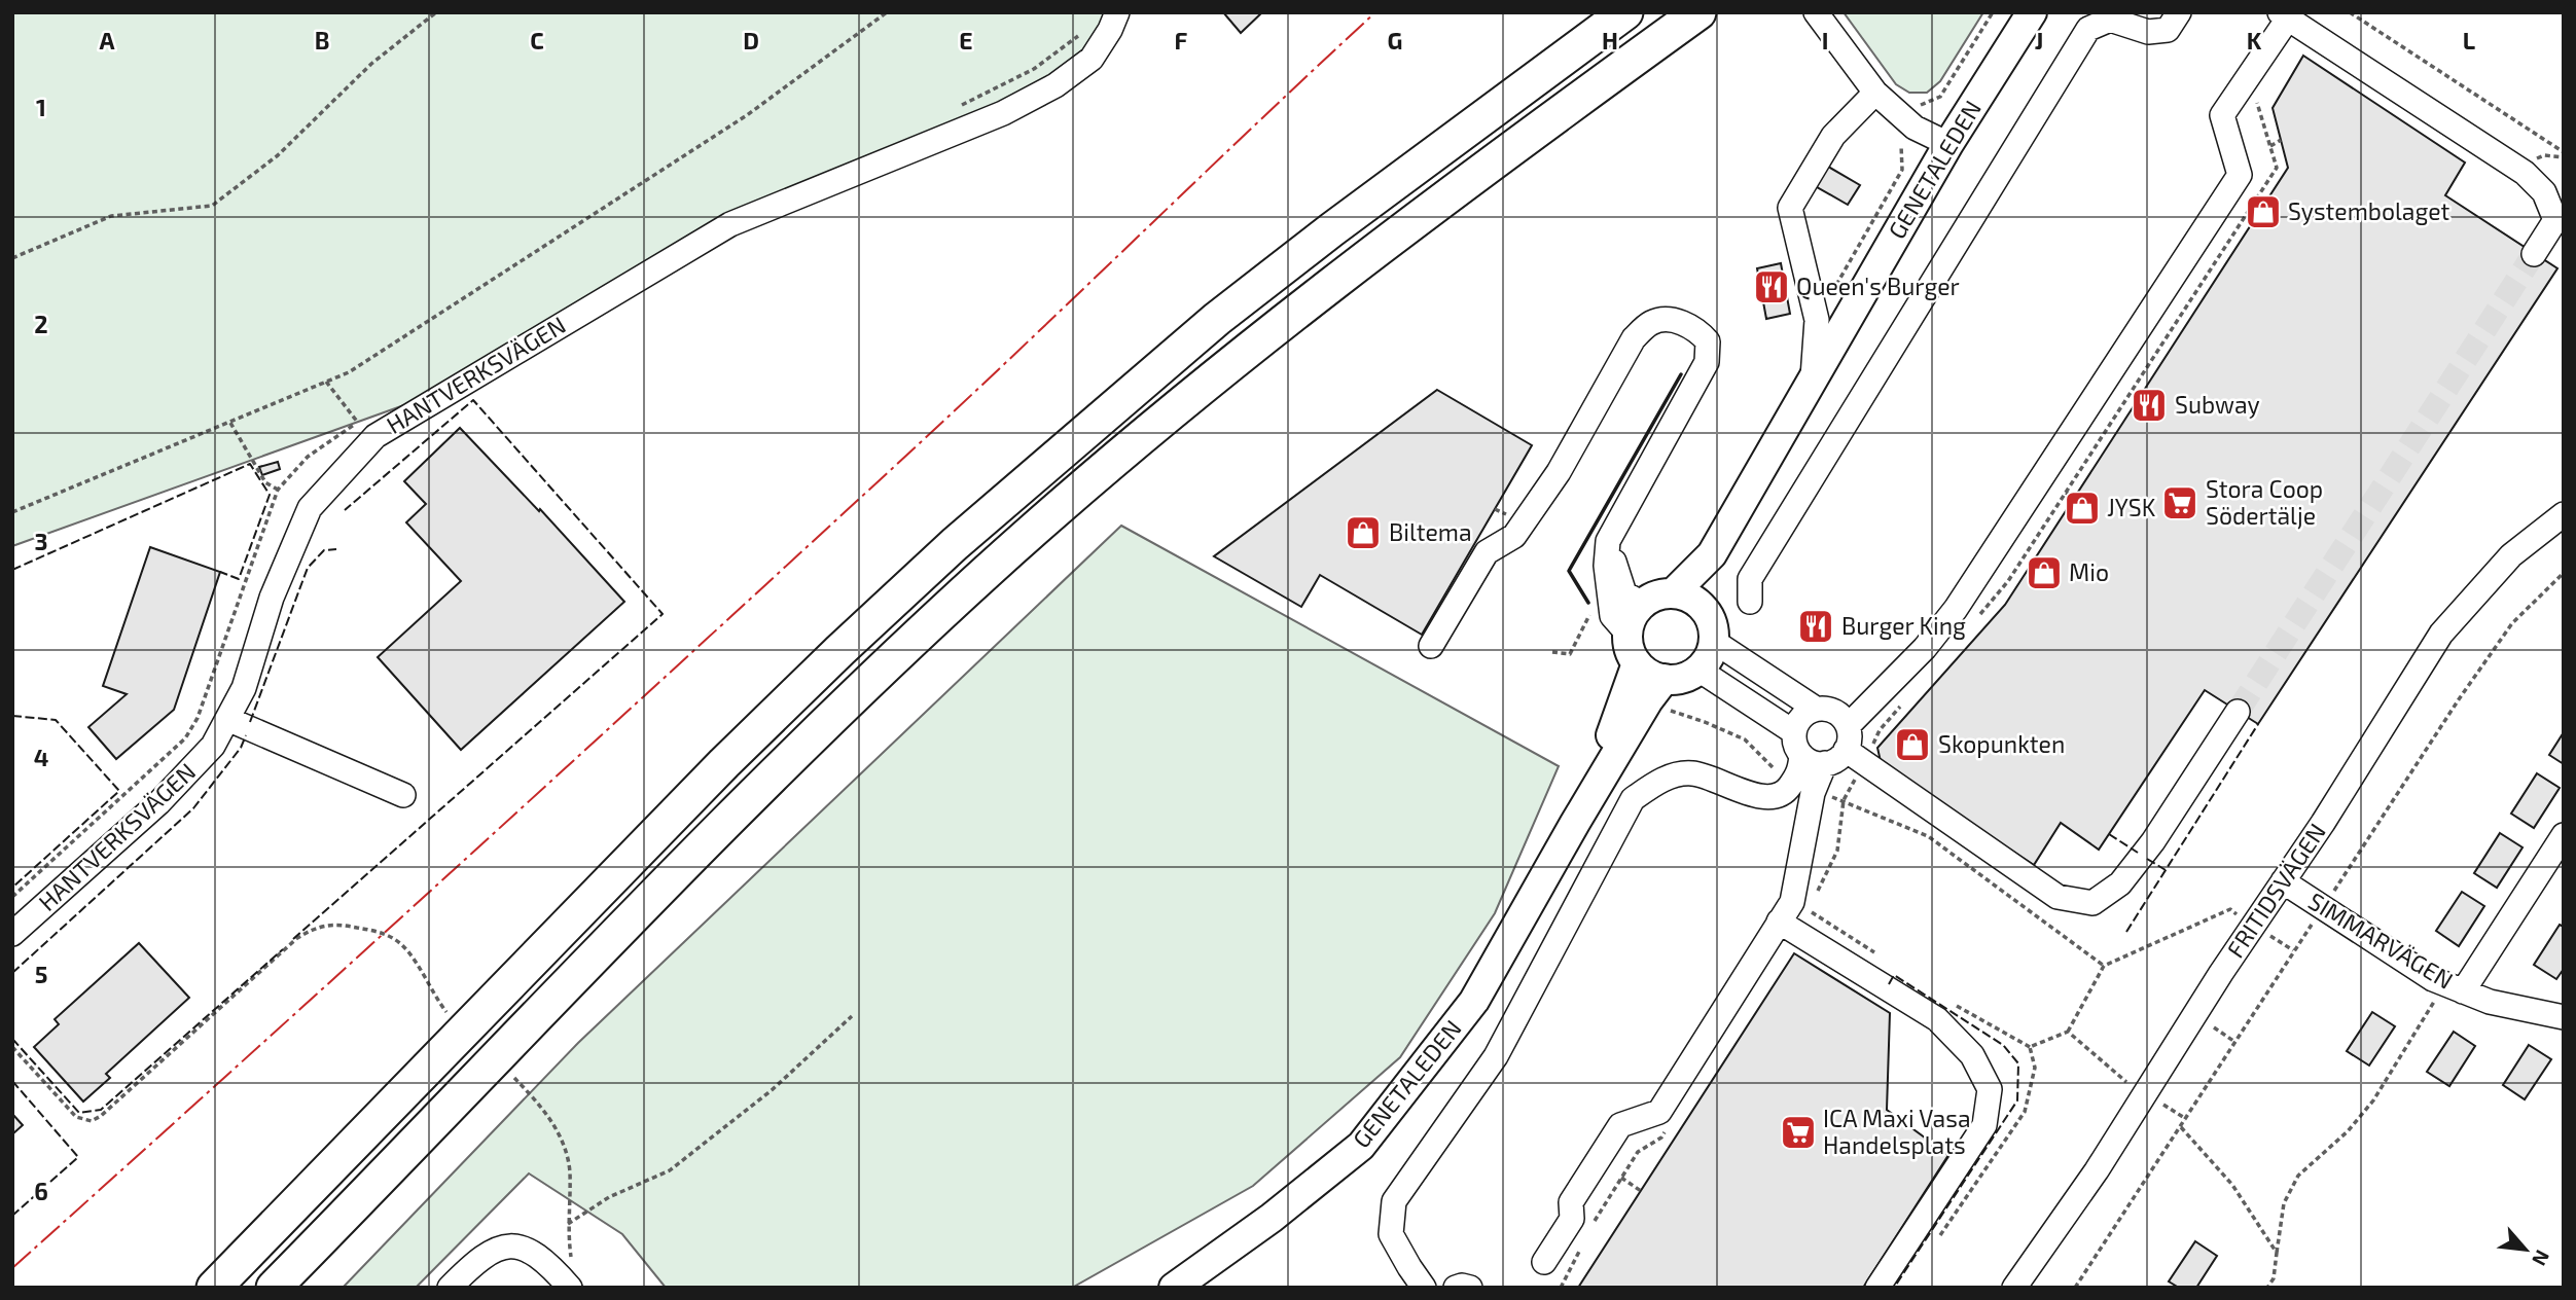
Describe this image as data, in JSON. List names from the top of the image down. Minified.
{"streets":{"main road":["GENETALEDEN"],"street":["HANTVERKSVÄGEN","FRITIDSVÄGEN","SIMMARVÄGEN"]},"crossings":[["FRITIDSVÄGEN","SIMMARVÄGEN"]],"places":{"shop":["Systembolaget","JYSK","Biltema","Mio","Skopunkten"],"restaurant":["Queen's Burger","Subway","Burger King"],"supermarket":["Stora Coop Södertälje","ICA Maxi Vasa Handelsplats"]},"north":"bottom right","grid":{"columns":["A","B","C","D","E","F","G","H","I","J","K","L"],"rows":["1","2","3","4","5","6"]}}
